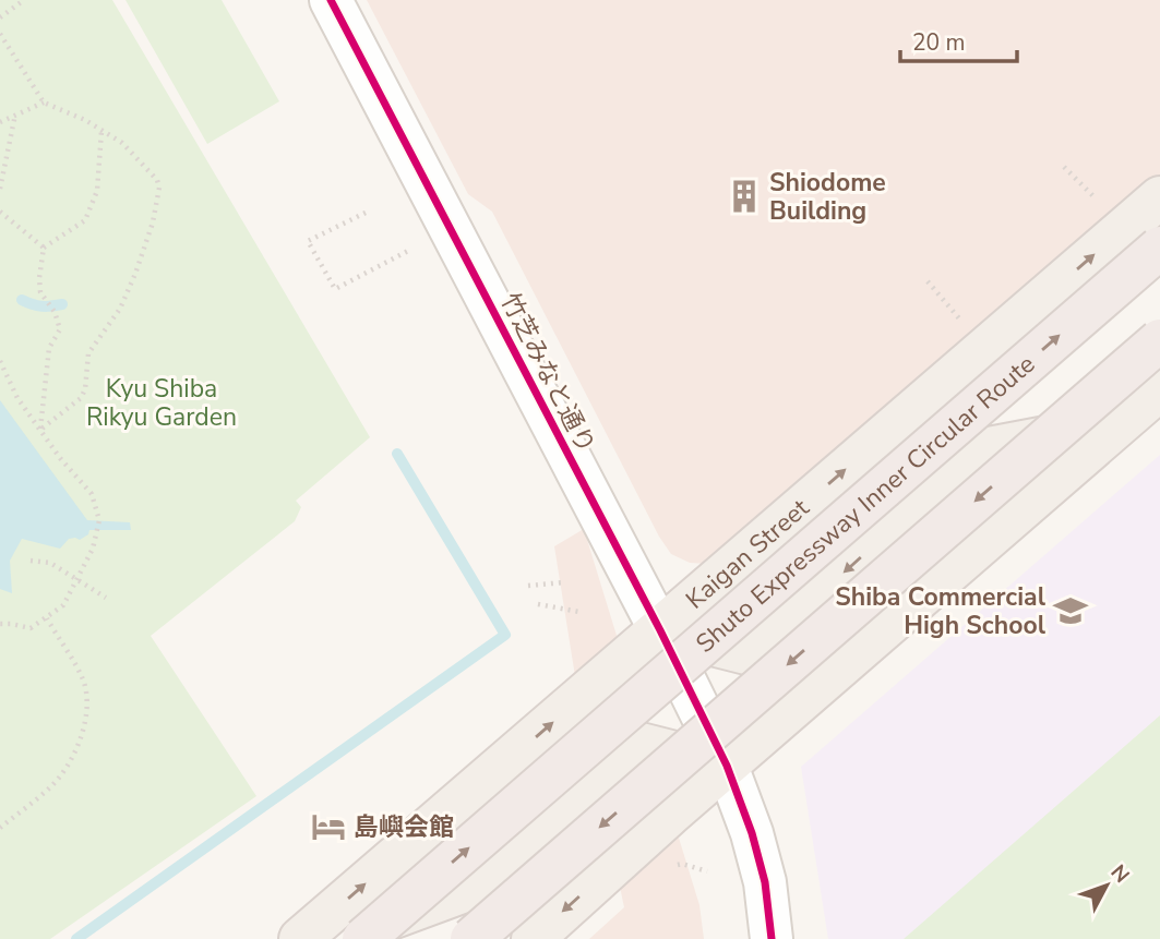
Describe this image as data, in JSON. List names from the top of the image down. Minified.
{"streets":{"highway":["Shuto Expressway Inner Circular Route"],"main road":["Kaigan Street"],"street":["竹芝みなと通り"]},"crossings":[["竹芝みなと通り","Kaigan Street"]],"parks":["Kyu Shiba Rikyu Garden"],"places":{"building":["Shiodome Building"],"school or university":["Shiba Commercial High School"],"hotel":["島嶼会館"]},"scale_bar":"20 m","north":"top right"}
